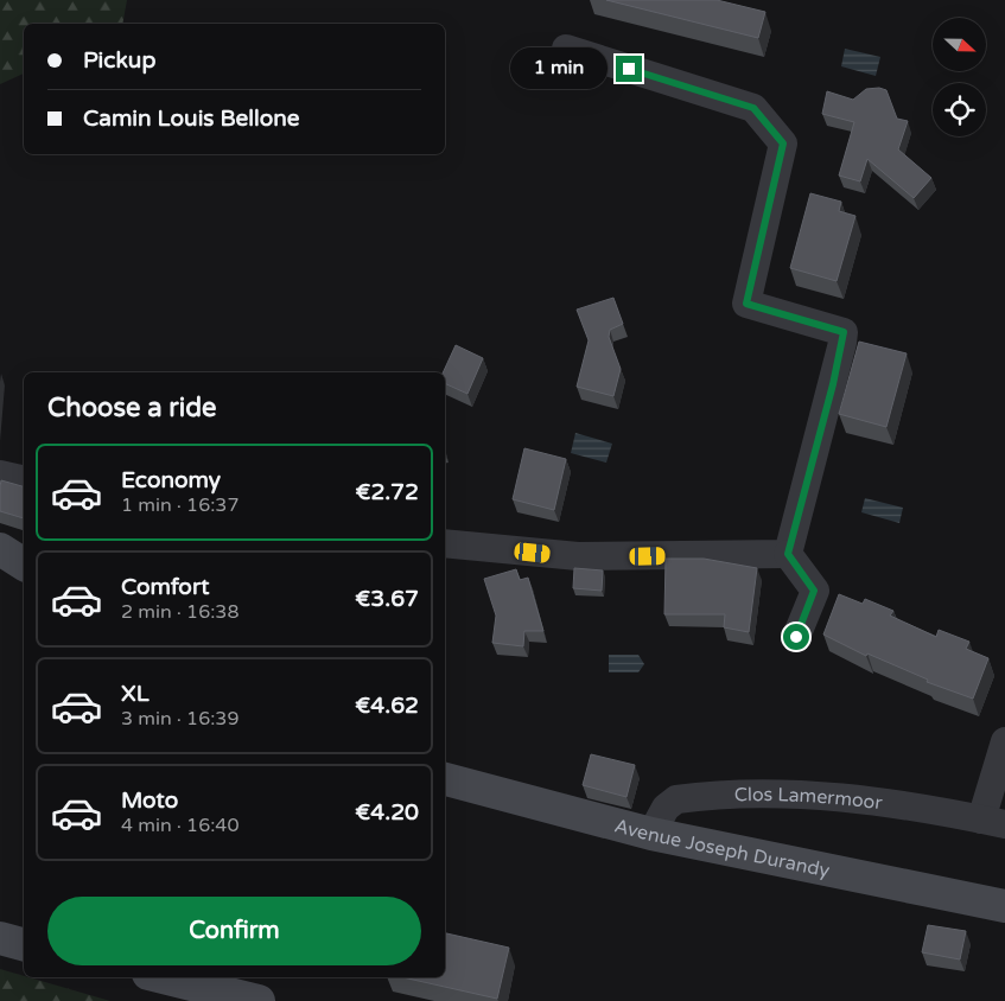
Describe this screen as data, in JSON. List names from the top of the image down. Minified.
{"streets":{"street":["Clos Lamermoor","Avenue Joseph Durandy"]},"crossings":[["Clos Lamermoor","Avenue Joseph Durandy"]],"north":"right","page":{"banner":["Pickup","Camin Louis Bellone"],"bubble":"1 min","heading":"Choose a ride","list":[{"name":"Economy","note":"1 min · 16:37","value":"€2.72"},{"name":"Comfort","note":"2 min · 16:38","value":"€3.67"},{"name":"XL","note":"3 min · 16:39","value":"€4.62"},{"name":"Moto","note":"4 min · 16:40","value":"€4.20"}],"buttons":"Confirm"}}
